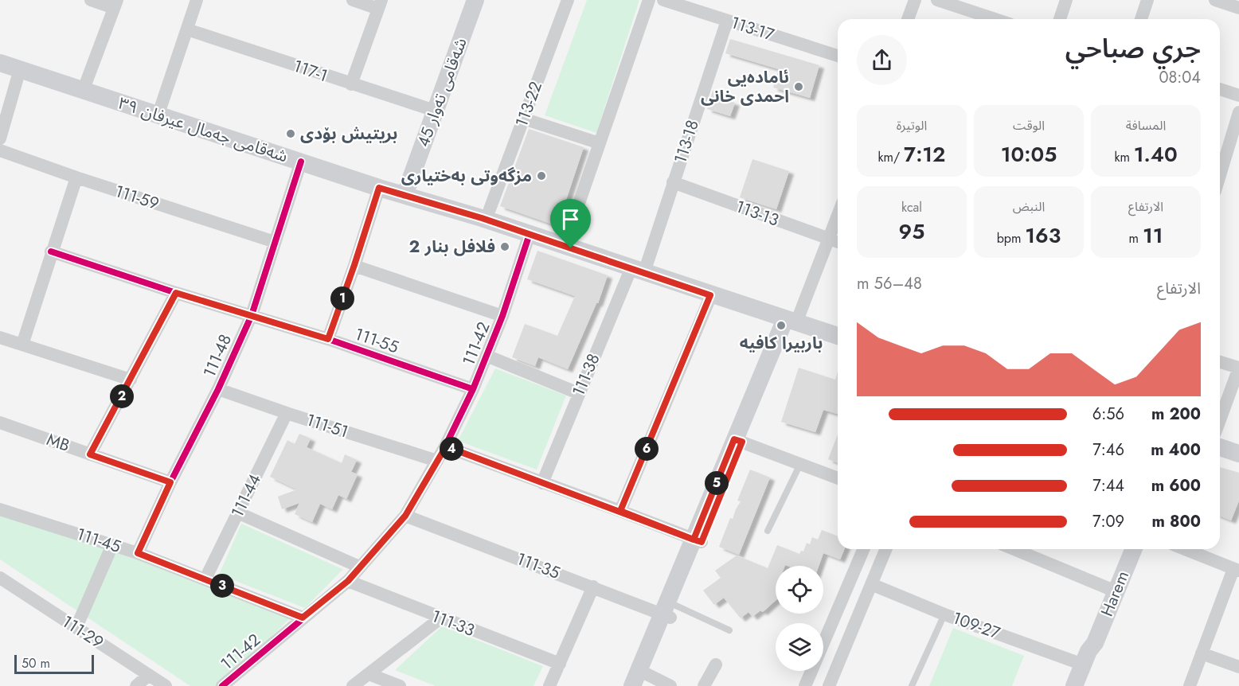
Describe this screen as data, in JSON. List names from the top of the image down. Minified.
{"streets":{"main road":["شەقامی تەوار 45","شەقامی جەمال عیرفان ٣٩","Harem"],"street":["113-17","117-1","113-22","113-18","111-59","113-13","111-55","111-42","111-48","111-38","111-51","MB","111-44","111-45","111-35","111-33","109-27","111-29"]},"crossings":[["113-17","113-18"],["117-1","شەقامی تەوار 45"],["شەقامی تەوار 45","شەقامی جەمال عیرفان ٣٩"],["113-22","شەقامی جەمال عیرفان ٣٩"],["شەقامی جەمال عیرفان ٣٩","113-18"],["شەقامی جەمال عیرفان ٣٩","111-42"],["شەقامی جەمال عیرفان ٣٩","111-48"],["شەقامی جەمال عیرفان ٣٩","111-38"],["113-18","113-13"],["113-18","111-38"],["111-59","111-48"],["111-55","111-42"],["111-55","111-48"],["111-42","111-51"],["111-42","111-45"],["111-42","111-35"],["111-42","111-33"],["111-48","111-51"],["111-48","MB"],["111-48","111-45"],["111-51","111-44"],["111-44","111-45"],["Harem","109-27"]],"places":["ئامادەیی احمدی خانی","بریتیش بۆدی","مزگەوتی بەختیاری","فلافل بنار 2","باربيرا كافيه"],"scale_bar":"50 m","page":{"heading":["جري صباحي","08:04"],"stats":[["المسافة","1.40 km"],["الوقت","10:05"],["الوتيرة","7:12 /km"],["الارتفاع","11 m"],["النبض","163 bpm"],["kcal","95"]],"chart":["الارتفاع","48–56 m"],"pins":["1","2","4","6","5","3"],"list":[{"name":"200 m","note":"6:56"},{"name":"400 m","note":"7:46"},{"name":"600 m","note":"7:44"},{"name":"800 m","note":"7:09"}],"scale":"50 m"}}
